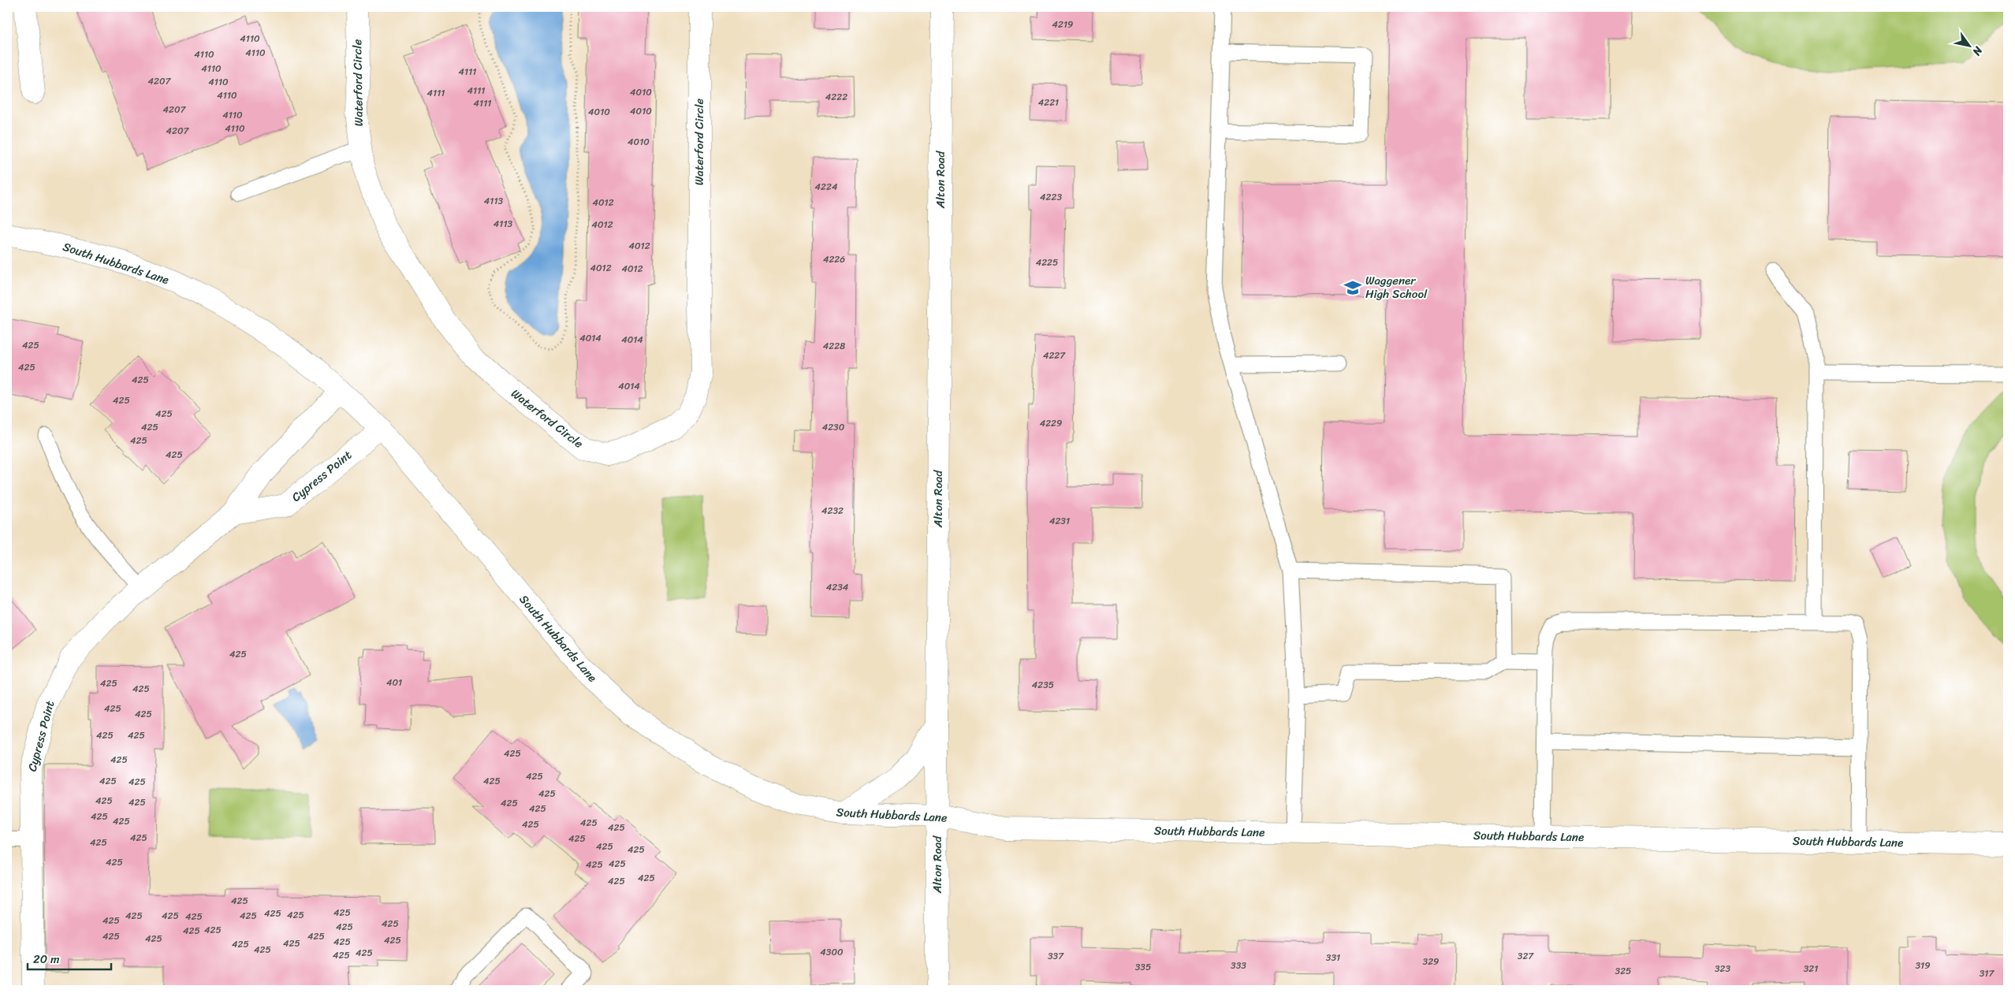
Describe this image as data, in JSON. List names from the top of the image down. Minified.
{"streets":{"street":["Waterford Circle","Alton Road","South Hubbards Lane","Cypress Point"]},"crossings":[["Alton Road","South Hubbards Lane"],["South Hubbards Lane","Cypress Point"]],"places":{"school or university":["Waggener High School"]},"house_numbers":["4219","4110","4110","4110","4110","4111","4207","4110","4111","4010","4111","4110","4222","4221","4111","4207","4010","4010","4110","4110","4207","4010","4224","4223","4113","4012","4113","4012","4012","4226","4225","4012","4012","4014","4014","425","4228","4227","425","425","4014","425","425","4229","425","4230","425","425","4232","4231","4234","425","401","425","4235","425","425","425","425","425","425","425","425","425","425","425","425","425","425","425","425","425","425","425","425","425","425","425","425","425","425","425","425","425","425","425","425","425","425","425","425","425","425","425","425","425","425","425","425","425","425","425","425","425","425","425","425","4300","425","425","337","327","331","329","333","319","335","323","321","325","317"],"scale_bar":"20 m","north":"bottom right"}
